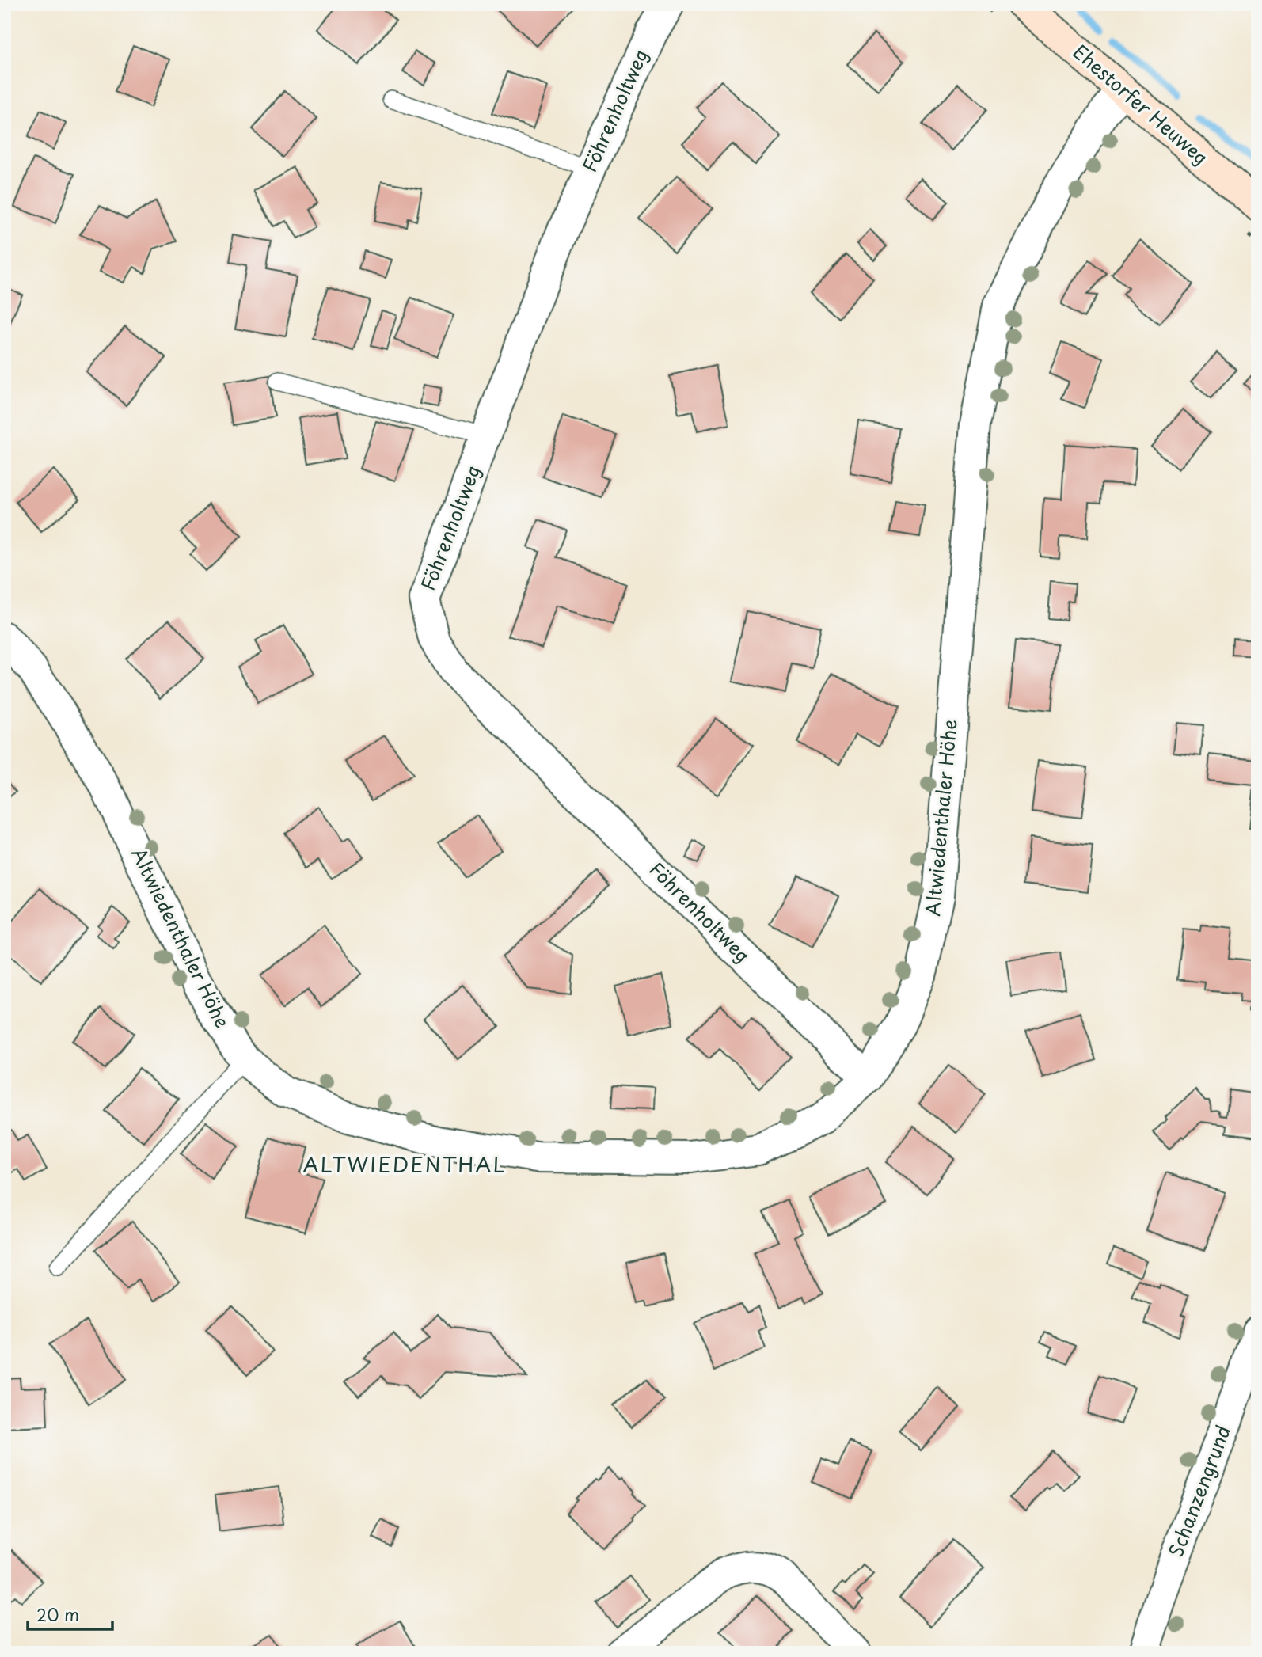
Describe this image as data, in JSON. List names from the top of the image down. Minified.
{"streets":{"main road":["Ehestorfer Heuweg"],"street":["Föhrenholtweg","Altwiedenthaler Höhe","Schanzengrund"]},"crossings":[["Ehestorfer Heuweg","Altwiedenthaler Höhe"],["Föhrenholtweg","Altwiedenthaler Höhe"]],"districts":["ALTWIEDENTHAL"],"scale_bar":"20 m"}
